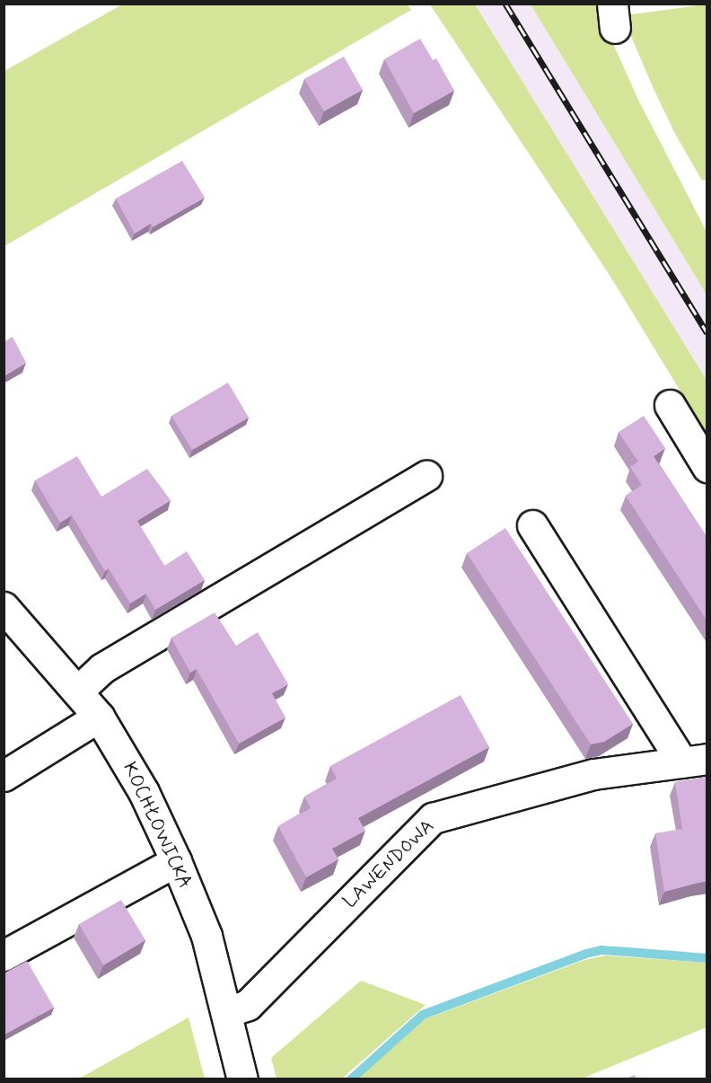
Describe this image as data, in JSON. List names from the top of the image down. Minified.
{"streets":{"street":["KOCHŁOWICKA","LAWENDOWA"]},"crossings":[["KOCHŁOWICKA","LAWENDOWA"]]}
